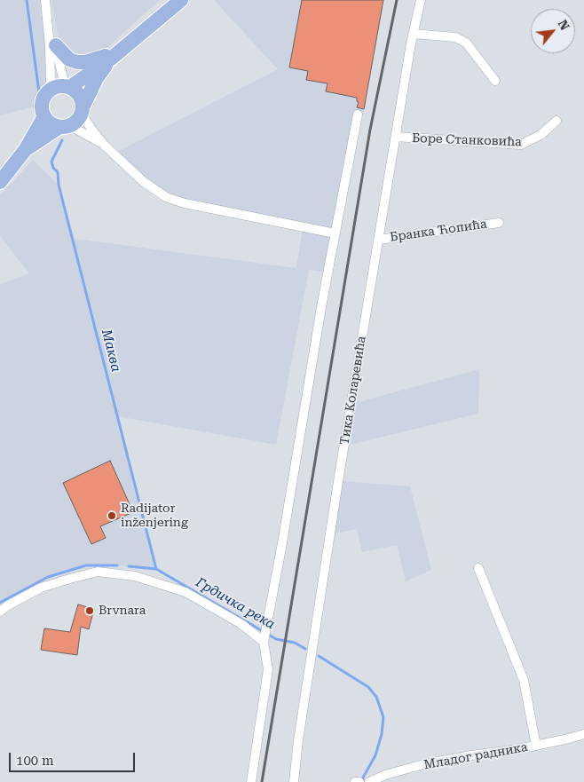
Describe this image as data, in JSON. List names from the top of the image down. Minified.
{"streets":{"street":["Боре Станковића","Бранка Ћопића","Тика Коларевића","Младог радника"]},"crossings":[["Боре Станковића","Тика Коларевића"],["Бранка Ћопића","Тика Коларевића"]],"water":["Маква","Грдичка река"],"places":["Radijator inženjering","Brvnara"],"scale_bar":"100 m","north":"top right"}
